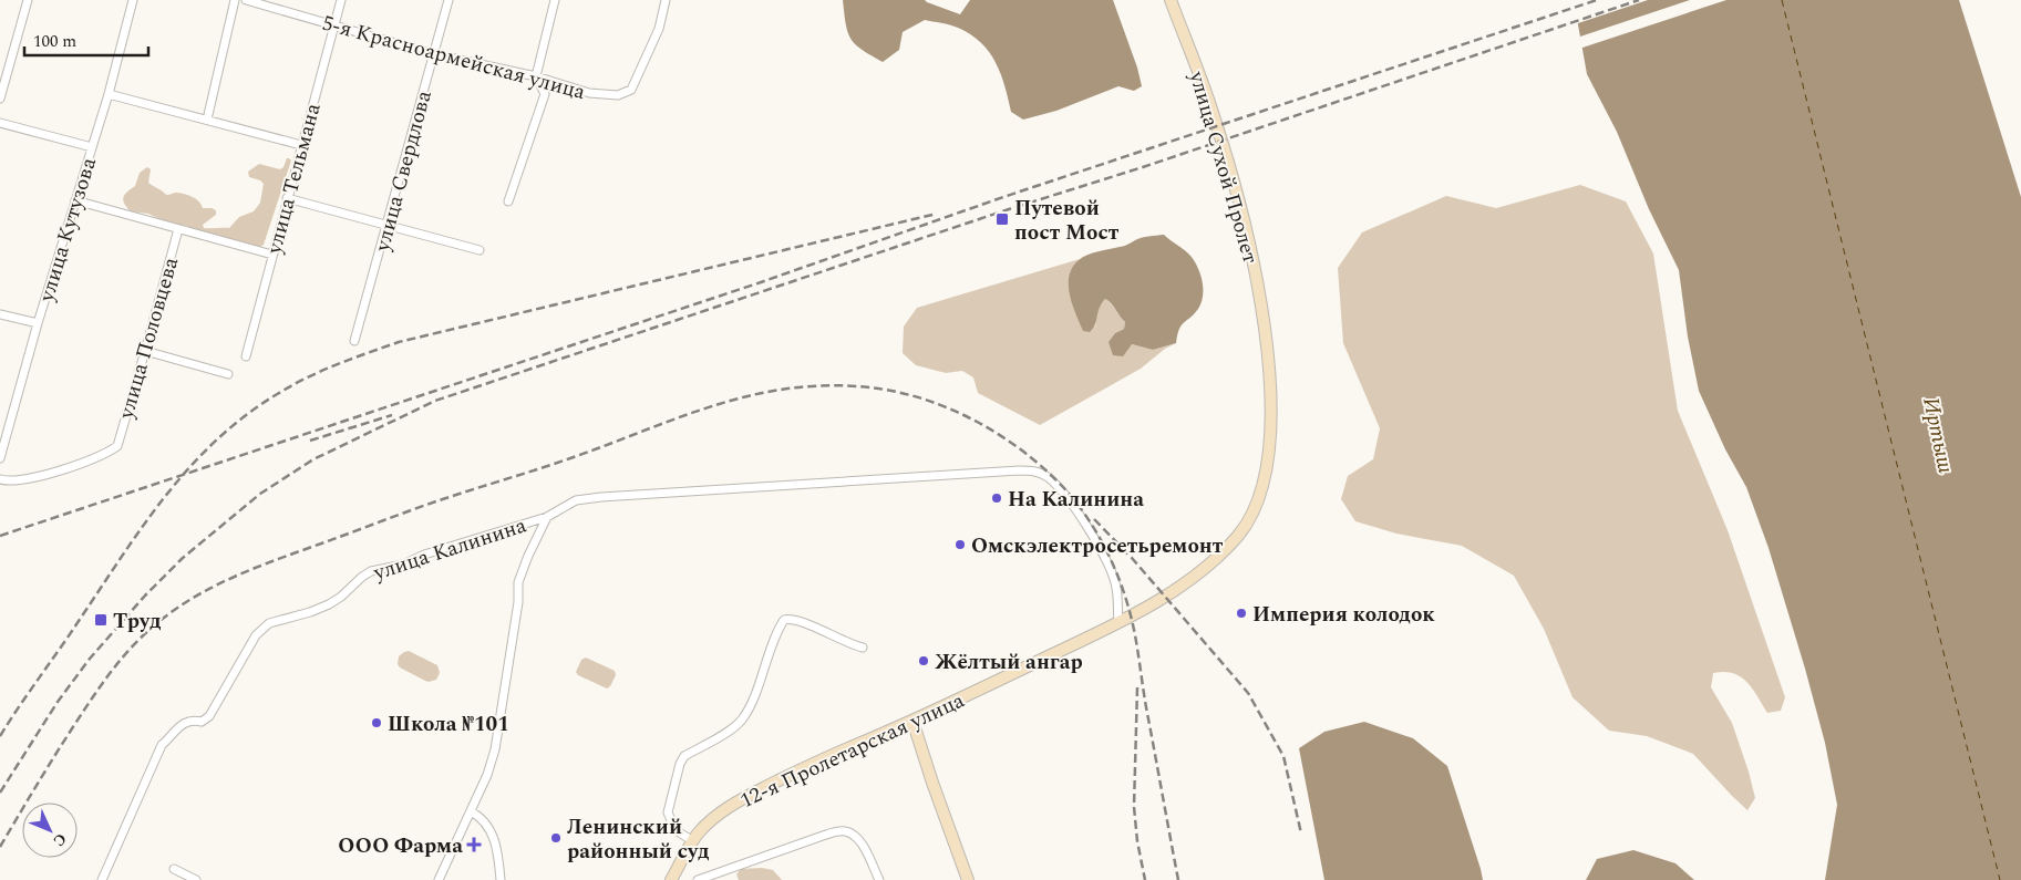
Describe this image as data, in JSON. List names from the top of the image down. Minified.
{"streets":{"main road":["улица Сухой Пролет","12-я Пролетарская улица"],"street":["5-я Красноармейская улица","улица Свердлова","улица Тельмана","улица Кутузова","улица Половцева","улица Калинина"]},"crossings":[["5-я Красноармейская улица","улица Свердлова"],["5-я Красноармейская улица","улица Тельмана"],["улица Сухой Пролет","12-я Пролетарская улица"],["улица Калинина","12-я Пролетарская улица"]],"water":["Иртыш"],"places":{"transit":["Путевой пост Мост","Труд"],"other":["На Калинина","Омскэлектросетьремонт","Империя колодок","Жёлтый ангар","Школа №101","Ленинский районный суд"],"health":["ООО Фарма"]},"scale_bar":"100 m","north":"bottom right"}
